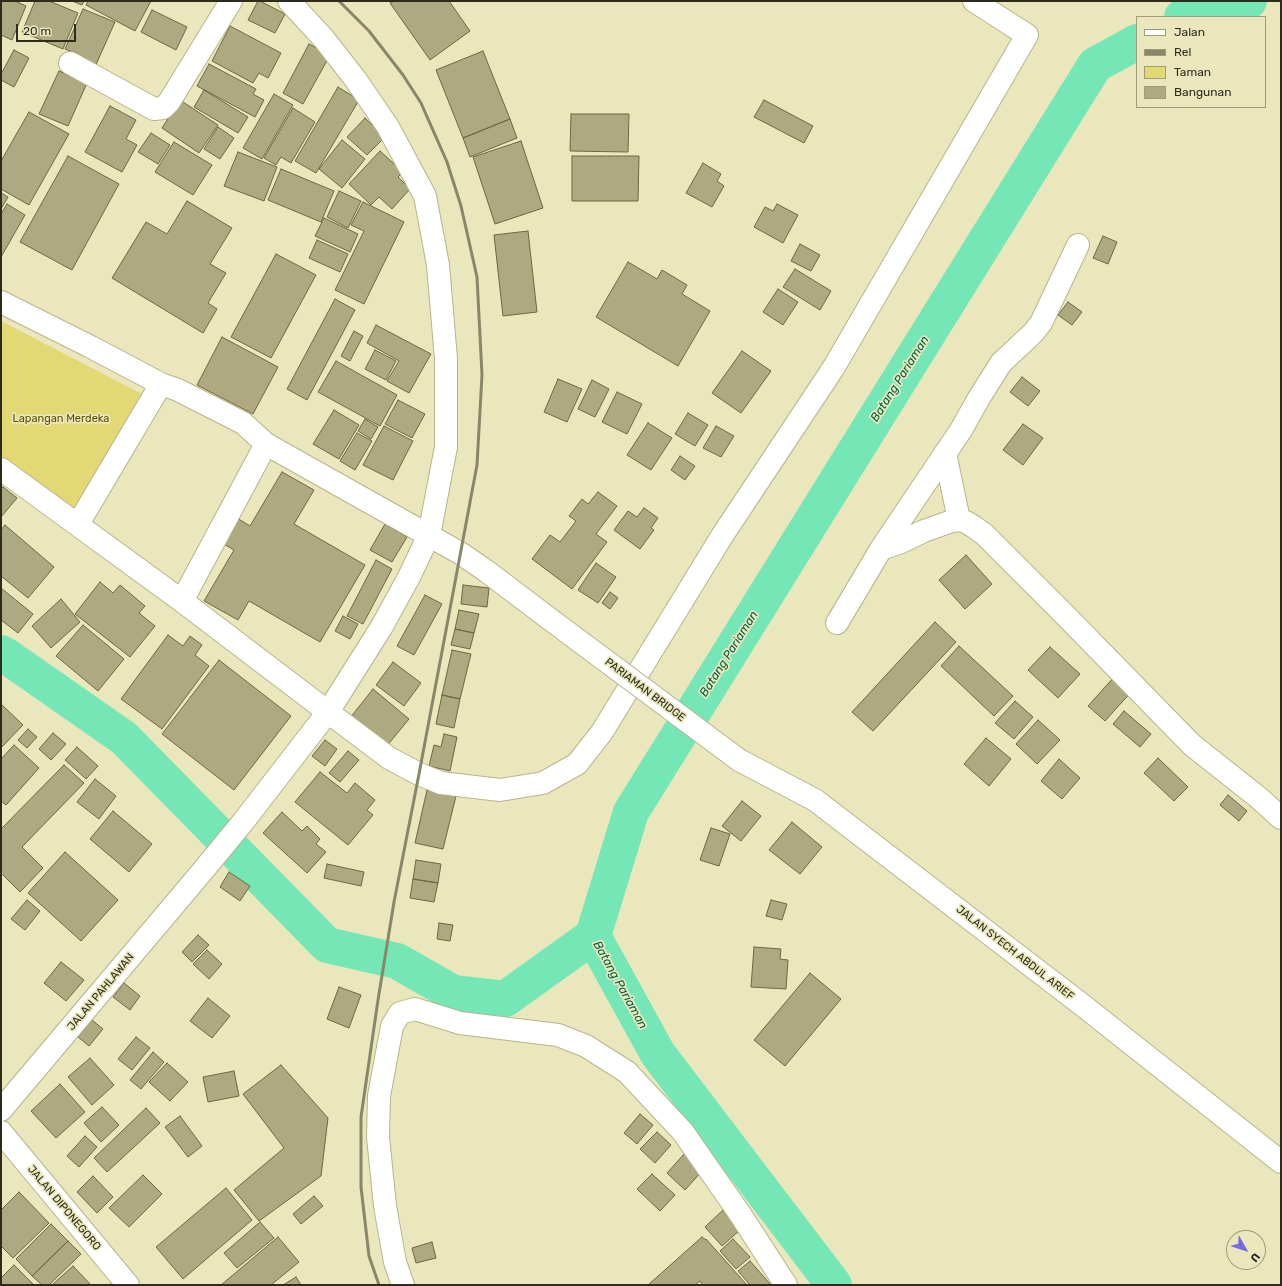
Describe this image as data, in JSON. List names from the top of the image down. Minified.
{"streets":{"street":["PARIAMAN BRIDGE","JALAN SYECH ABDUL ARIEF","JALAN PAHLAWAN","JALAN DIPONEGORO"]},"crossings":[["PARIAMAN BRIDGE","JALAN SYECH ABDUL ARIEF"],["PARIAMAN BRIDGE","JALAN PAHLAWAN"]],"water":["Batang Pariaman"],"parks":["Lapangan Merdeka"],"legend":["Jalan","Rel","Taman","Bangunan"],"scale_bar":"20 m","north":"bottom right"}
